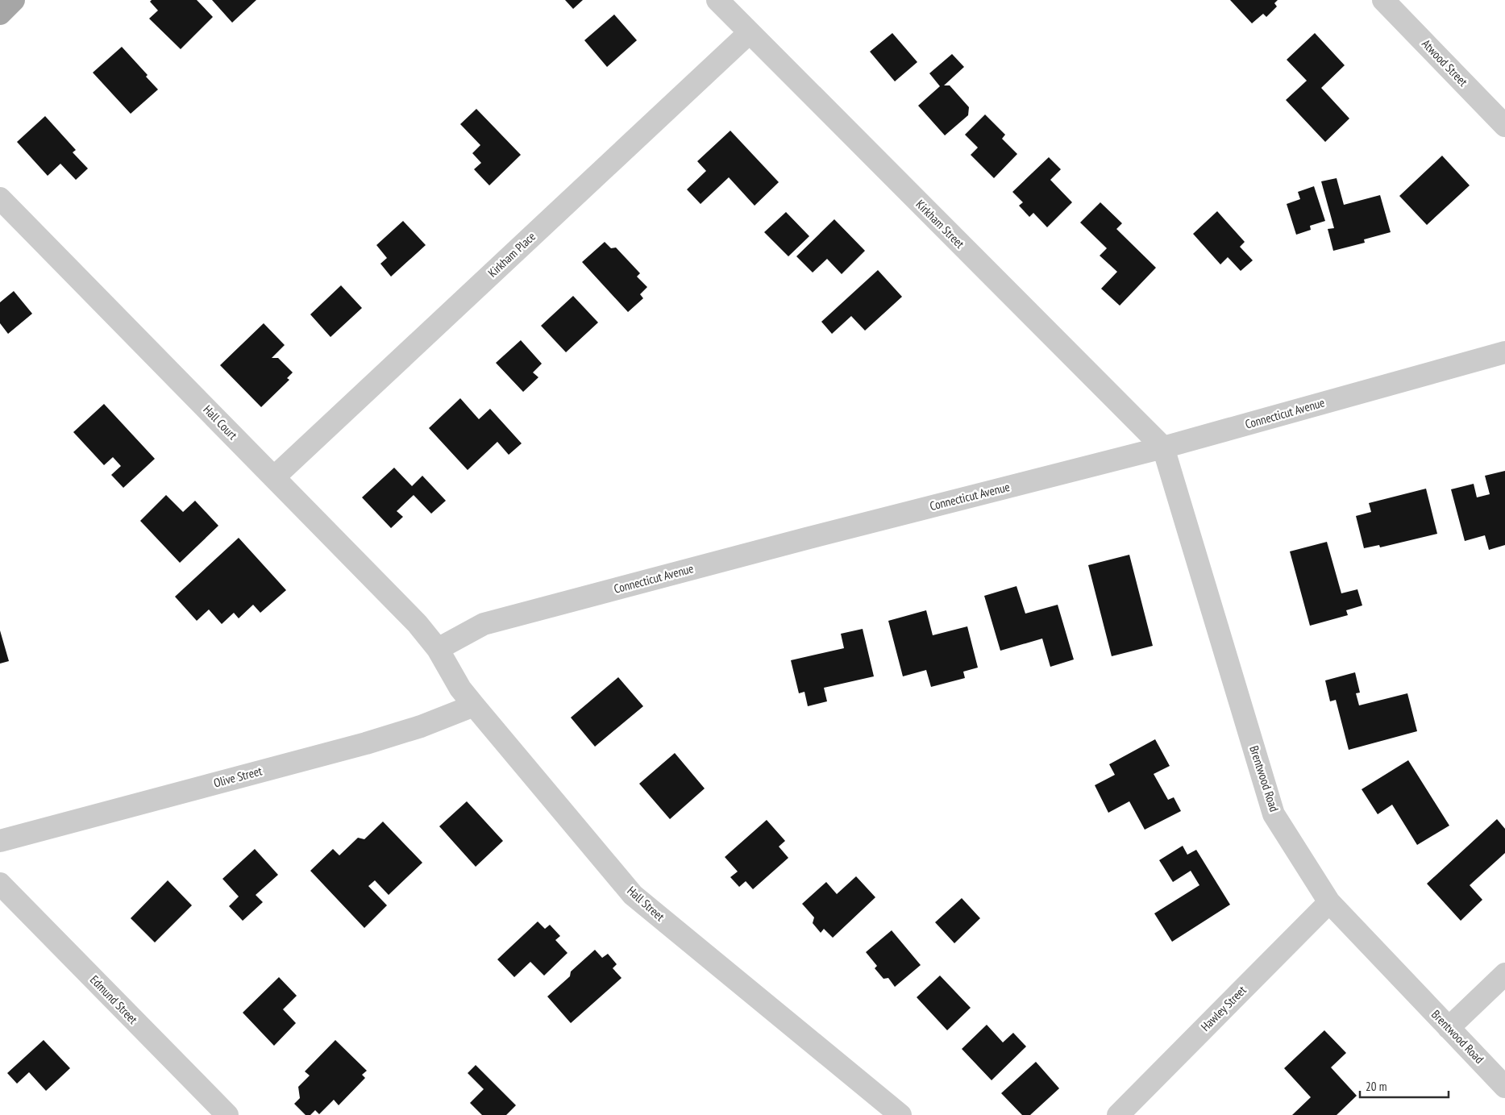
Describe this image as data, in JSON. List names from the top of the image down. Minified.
{"streets":{"street":["Atwood Street","Kirkham Street","Kirkham Place","Connecticut Avenue","Hall Court","Olive Street","Brentwood Road","Hall Street","Edmund Street","Hawley Street"]},"crossings":[["Kirkham Street","Kirkham Place"],["Kirkham Street","Connecticut Avenue"],["Kirkham Street","Brentwood Road"],["Kirkham Place","Hall Court"],["Connecticut Avenue","Hall Court"],["Connecticut Avenue","Brentwood Road"],["Connecticut Avenue","Hall Street"],["Hall Court","Hall Street"],["Olive Street","Hall Street"],["Brentwood Road","Hawley Street"]],"scale_bar":"20 m"}
